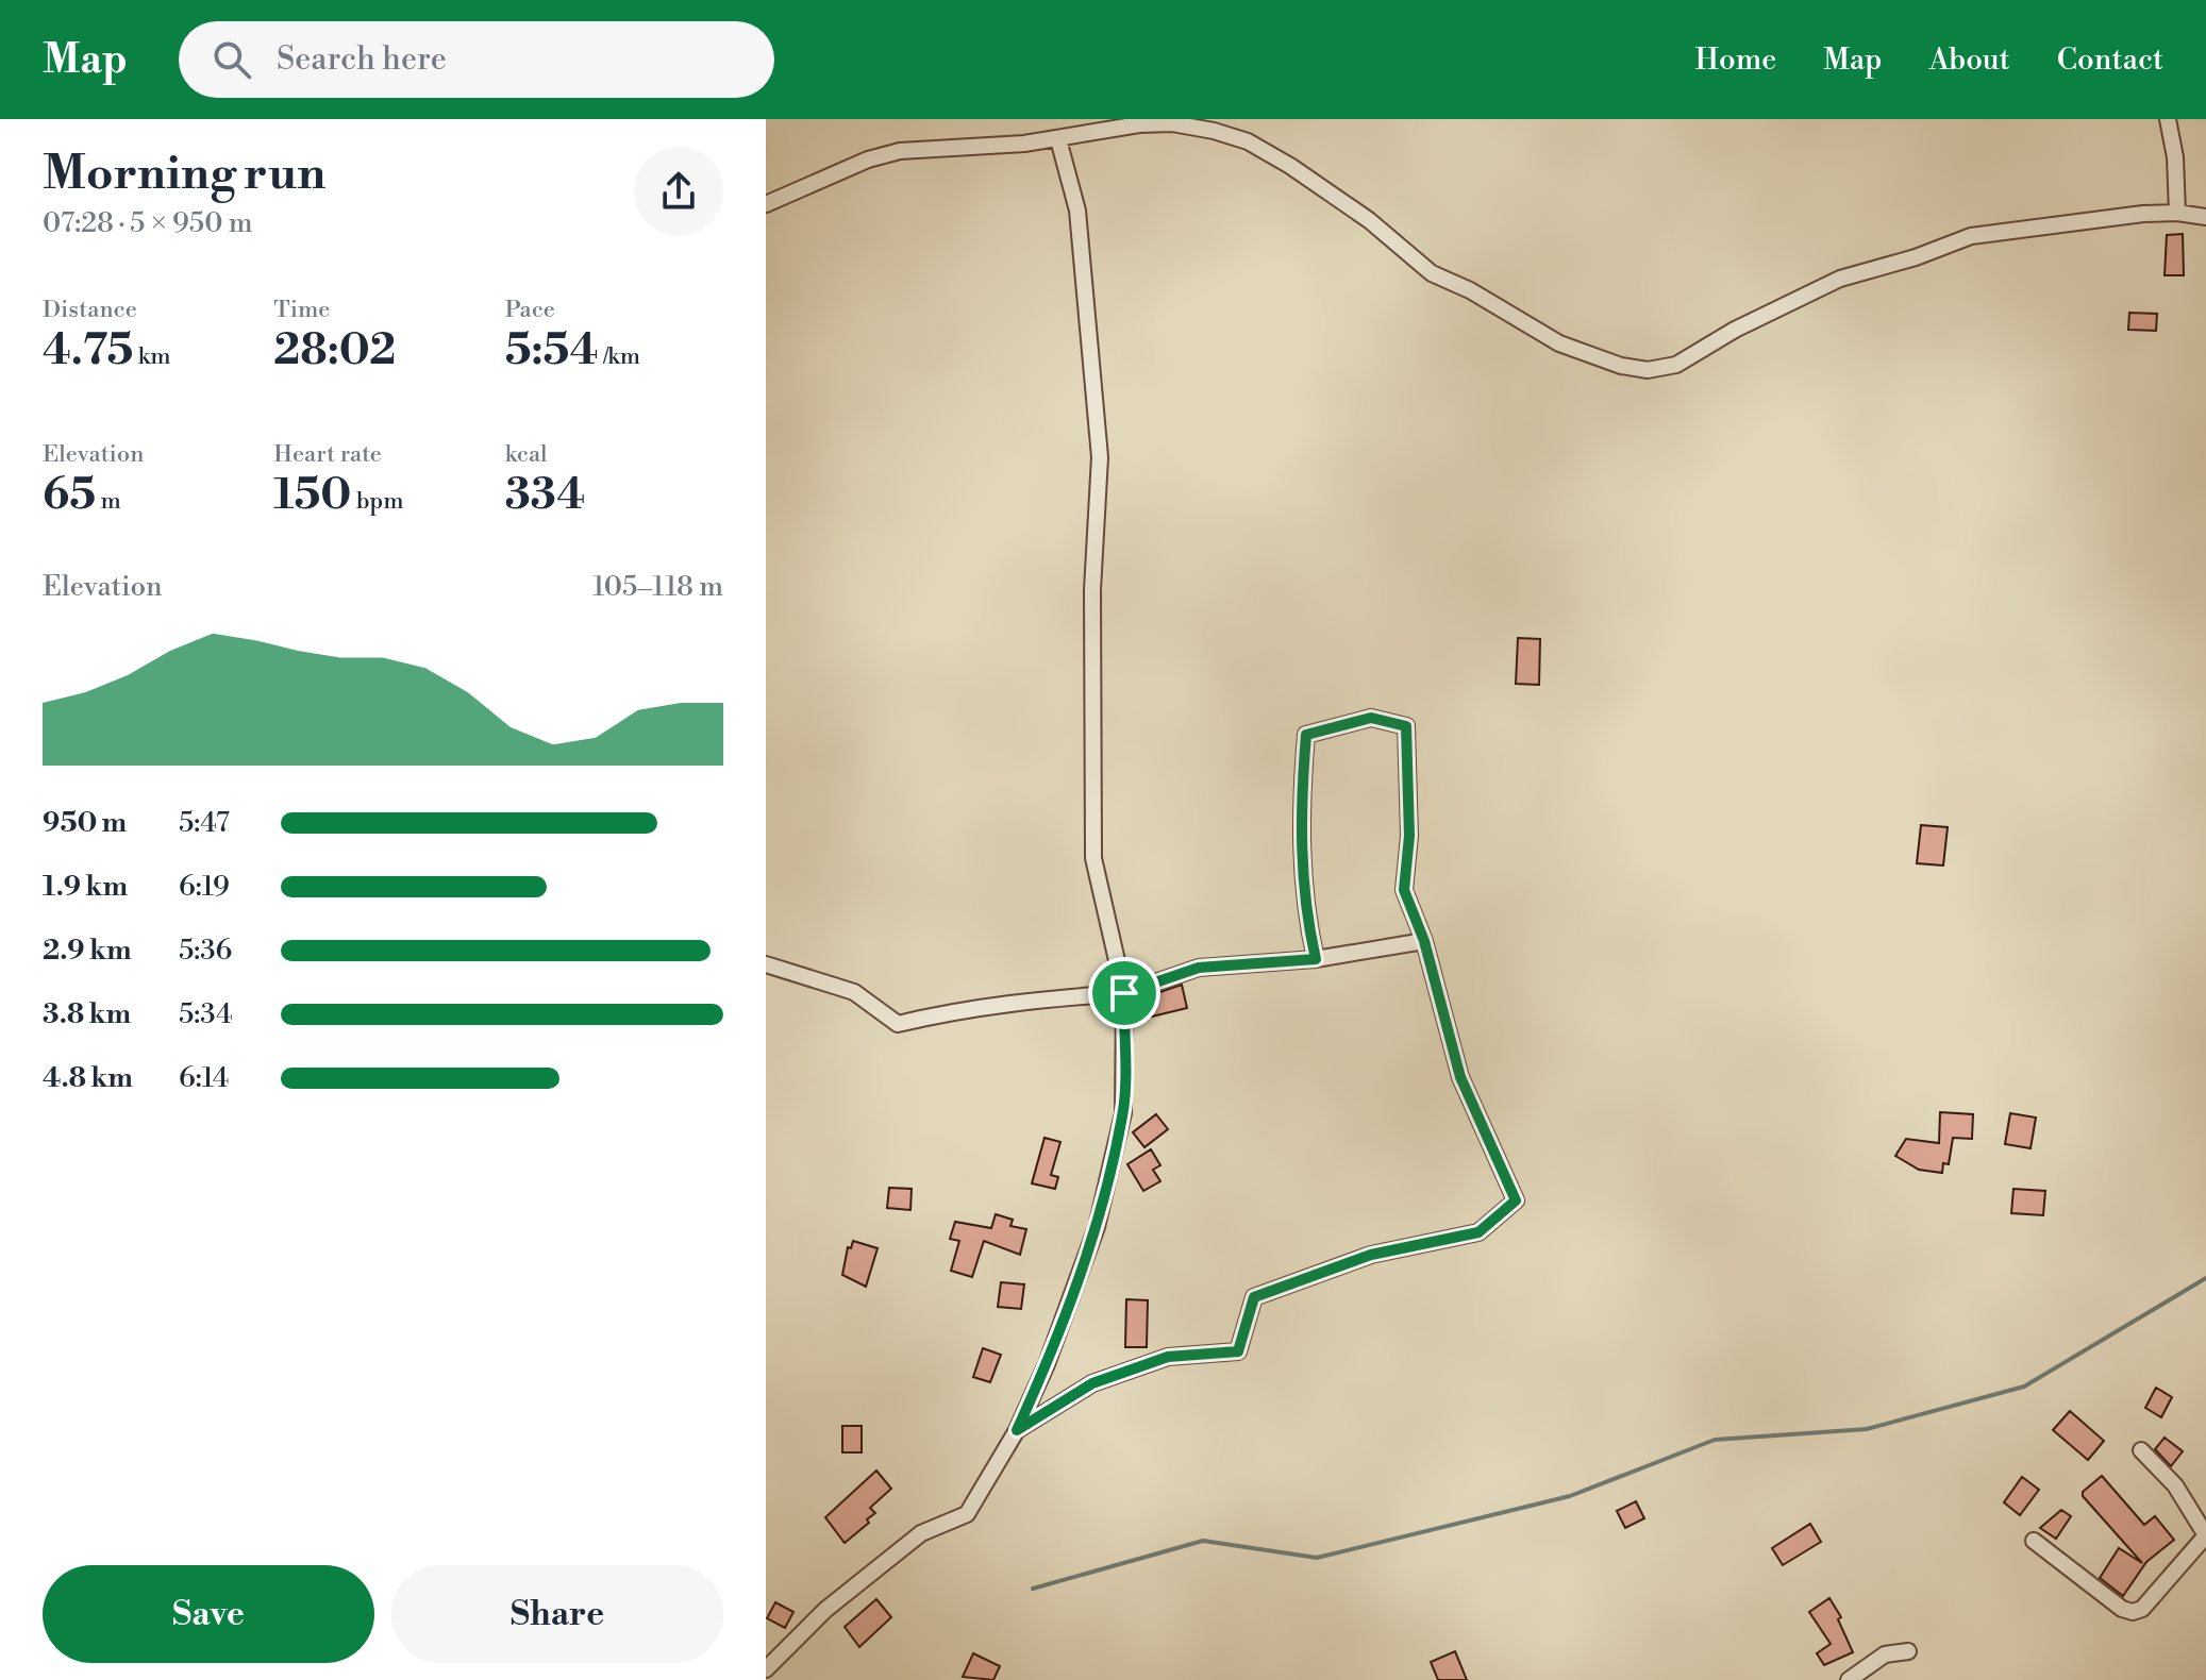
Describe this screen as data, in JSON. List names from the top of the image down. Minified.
{"page":{"header":"Map","search":"Search here","nav":["Home","Map","About","Contact"],"heading":["Morning run","07:28 · 5 × 950 m"],"stats":[["Distance","4.75 km"],["Time","28:02"],["Pace","5:54 /km"],["Elevation","65 m"],["Heart rate","150 bpm"],["kcal","334"]],"chart":["Elevation","105–118 m"],"list":[{"name":"950 m","note":"5:47"},{"name":"1.9 km","note":"6:19"},{"name":"2.9 km","note":"5:36"},{"name":"3.8 km","note":"5:34"},{"name":"4.8 km","note":"6:14"}],"buttons":["Save","Share"]}}
